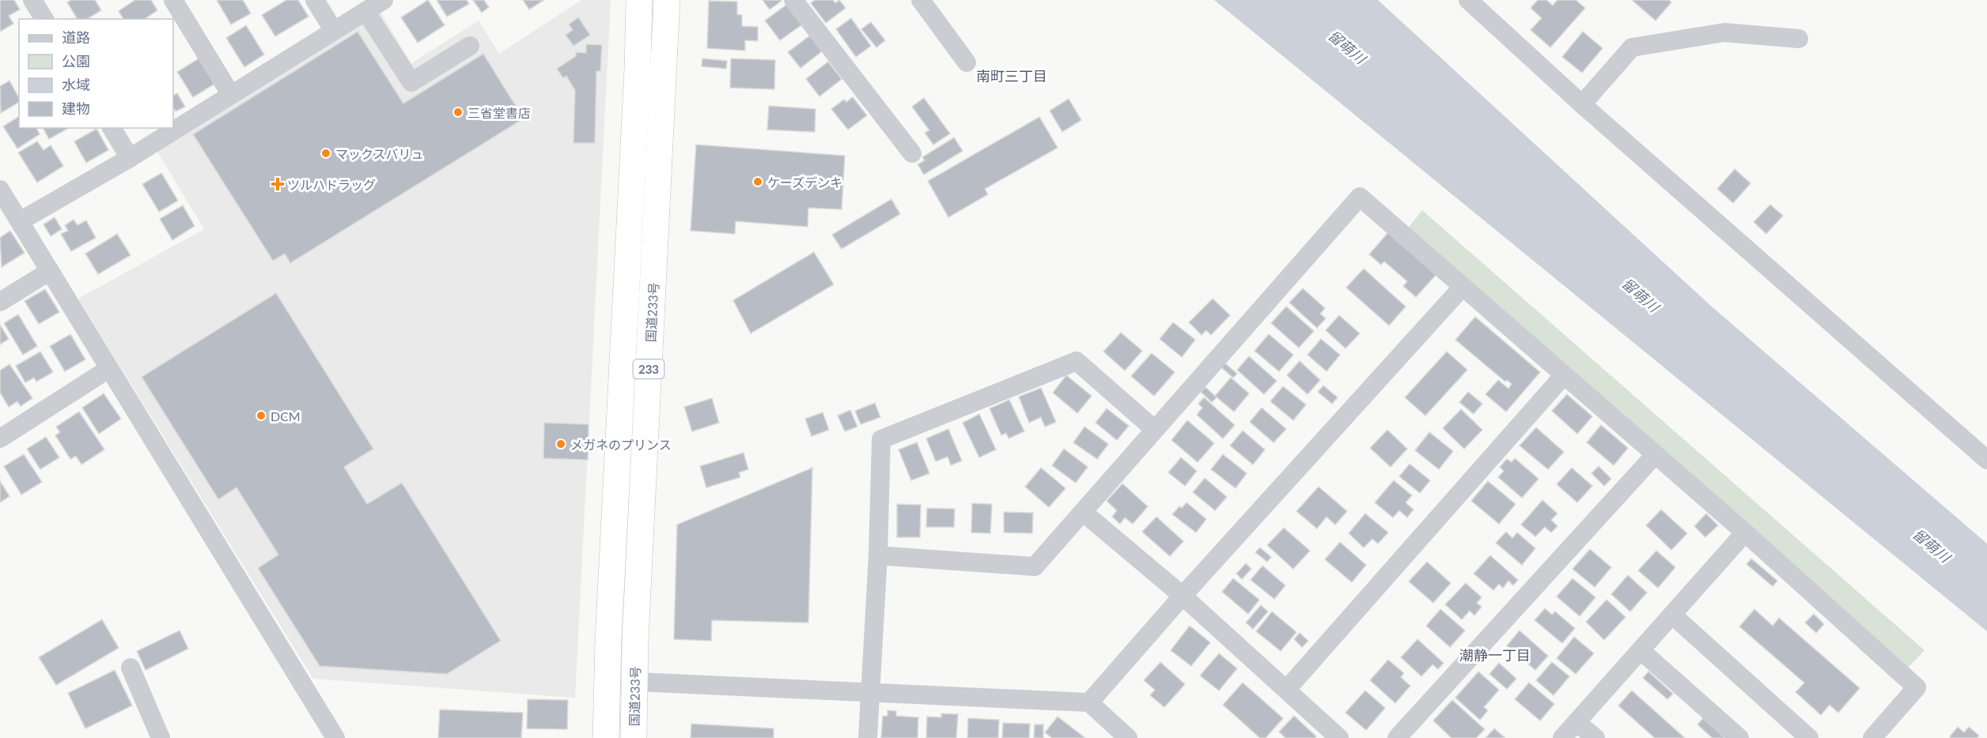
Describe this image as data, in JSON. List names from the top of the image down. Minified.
{"streets":{"highway":["国道233号","233"]},"districts":["南町三丁目","潮静一丁目"],"water":["留萌川"],"places":{"other":["三省堂書店","マックスバリュ","ケーズデンキ","DCM","メガネのプリンス"],"health":["ツルハドラッグ"]},"legend":["道路","公園","水域","建物"]}
